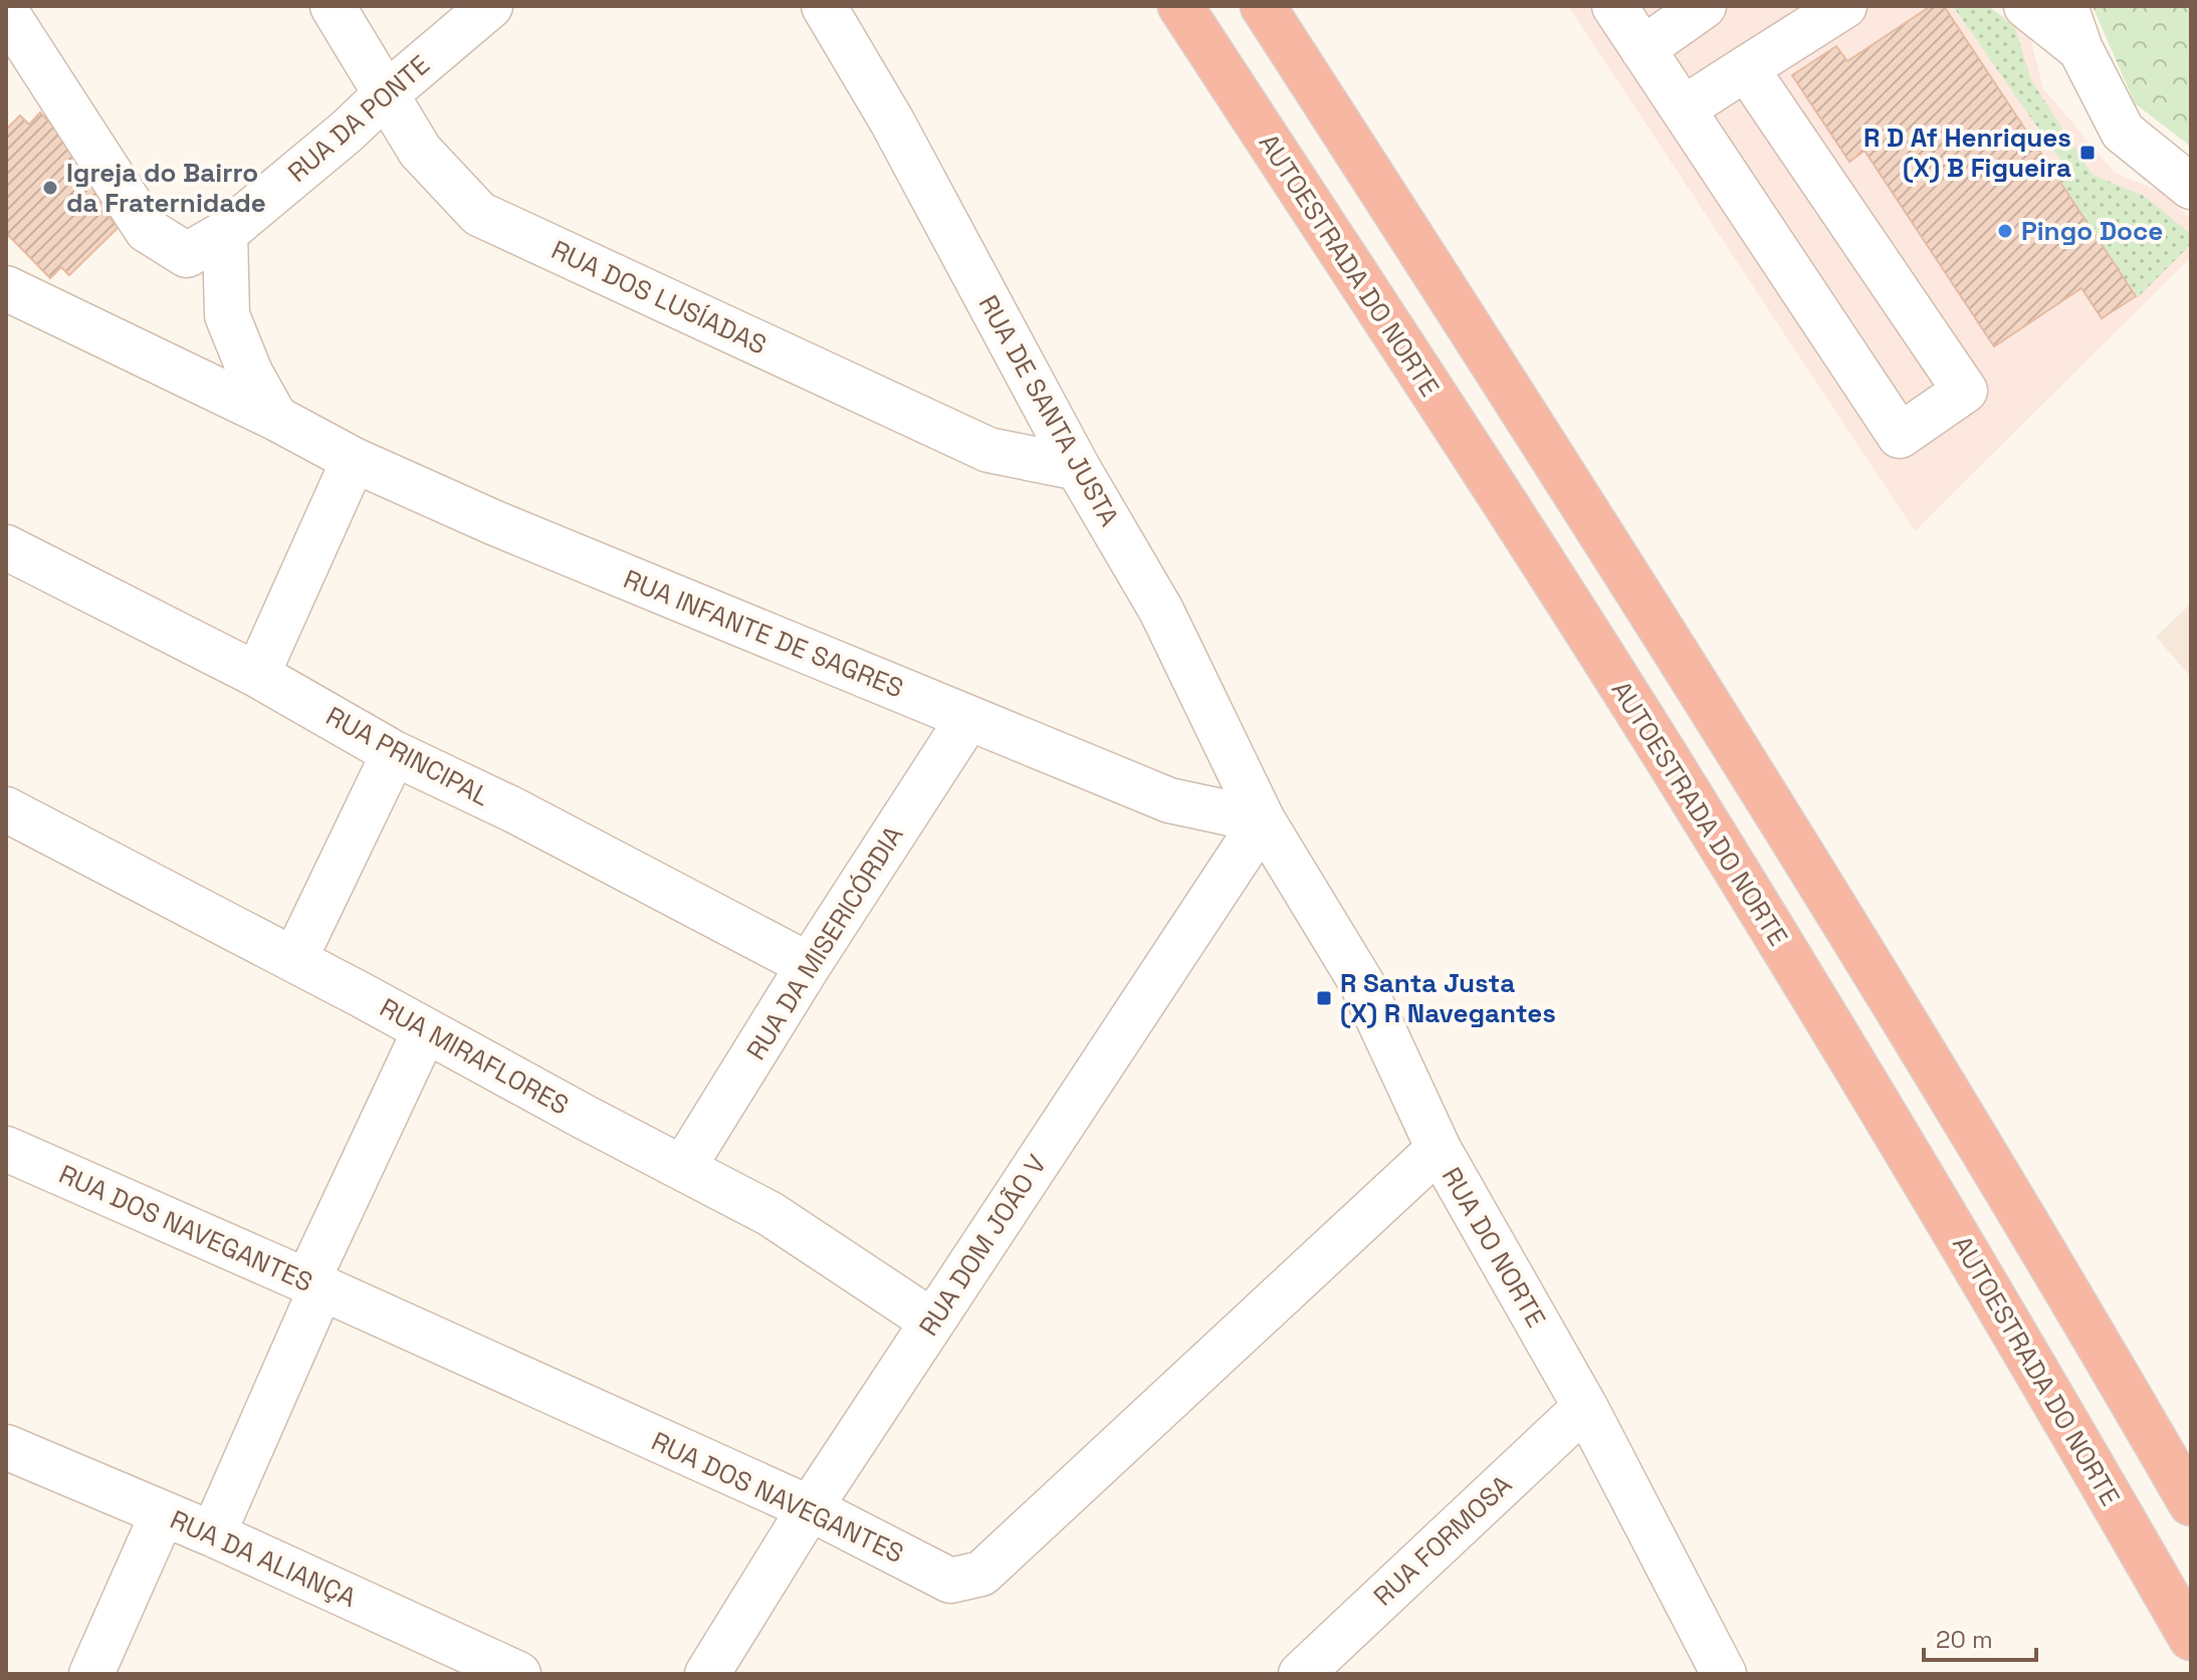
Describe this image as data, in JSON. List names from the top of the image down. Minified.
{"streets":{"highway":["AUTOESTRADA DO NORTE"],"street":["RUA DA PONTE","RUA DOS LUSÍADAS","RUA DE SANTA JUSTA","RUA INFANTE DE SAGRES","RUA PRINCIPAL","RUA DA MISERICÓRDIA","RUA MIRAFLORES","RUA DOS NAVEGANTES","RUA DOM JOÃO V","RUA DO NORTE","RUA FORMOSA","RUA DA ALIANÇA"]},"crossings":[["RUA DA PONTE","RUA DOS LUSÍADAS"],["RUA DOS LUSÍADAS","RUA DE SANTA JUSTA"],["RUA DE SANTA JUSTA","RUA INFANTE DE SAGRES"],["RUA DE SANTA JUSTA","RUA DOM JOÃO V"],["RUA DE SANTA JUSTA","RUA DO NORTE"],["RUA INFANTE DE SAGRES","RUA DA MISERICÓRDIA"],["RUA INFANTE DE SAGRES","RUA DOM JOÃO V"],["RUA INFANTE DE SAGRES","RUA DO NORTE"],["RUA PRINCIPAL","RUA DA MISERICÓRDIA"],["RUA DA MISERICÓRDIA","RUA MIRAFLORES"],["RUA MIRAFLORES","RUA DOM JOÃO V"],["RUA DOS NAVEGANTES","RUA DOM JOÃO V"],["RUA DOS NAVEGANTES","RUA DO NORTE"],["RUA DOM JOÃO V","RUA DO NORTE"],["RUA DO NORTE","RUA FORMOSA"]],"places":{"transit":["R D Af Henriques (X) B Figueira","R Santa Justa (X) R Navegantes"],"other":["Igreja do Bairro da Fraternidade","Pingo Doce"]},"scale_bar":"20 m"}
